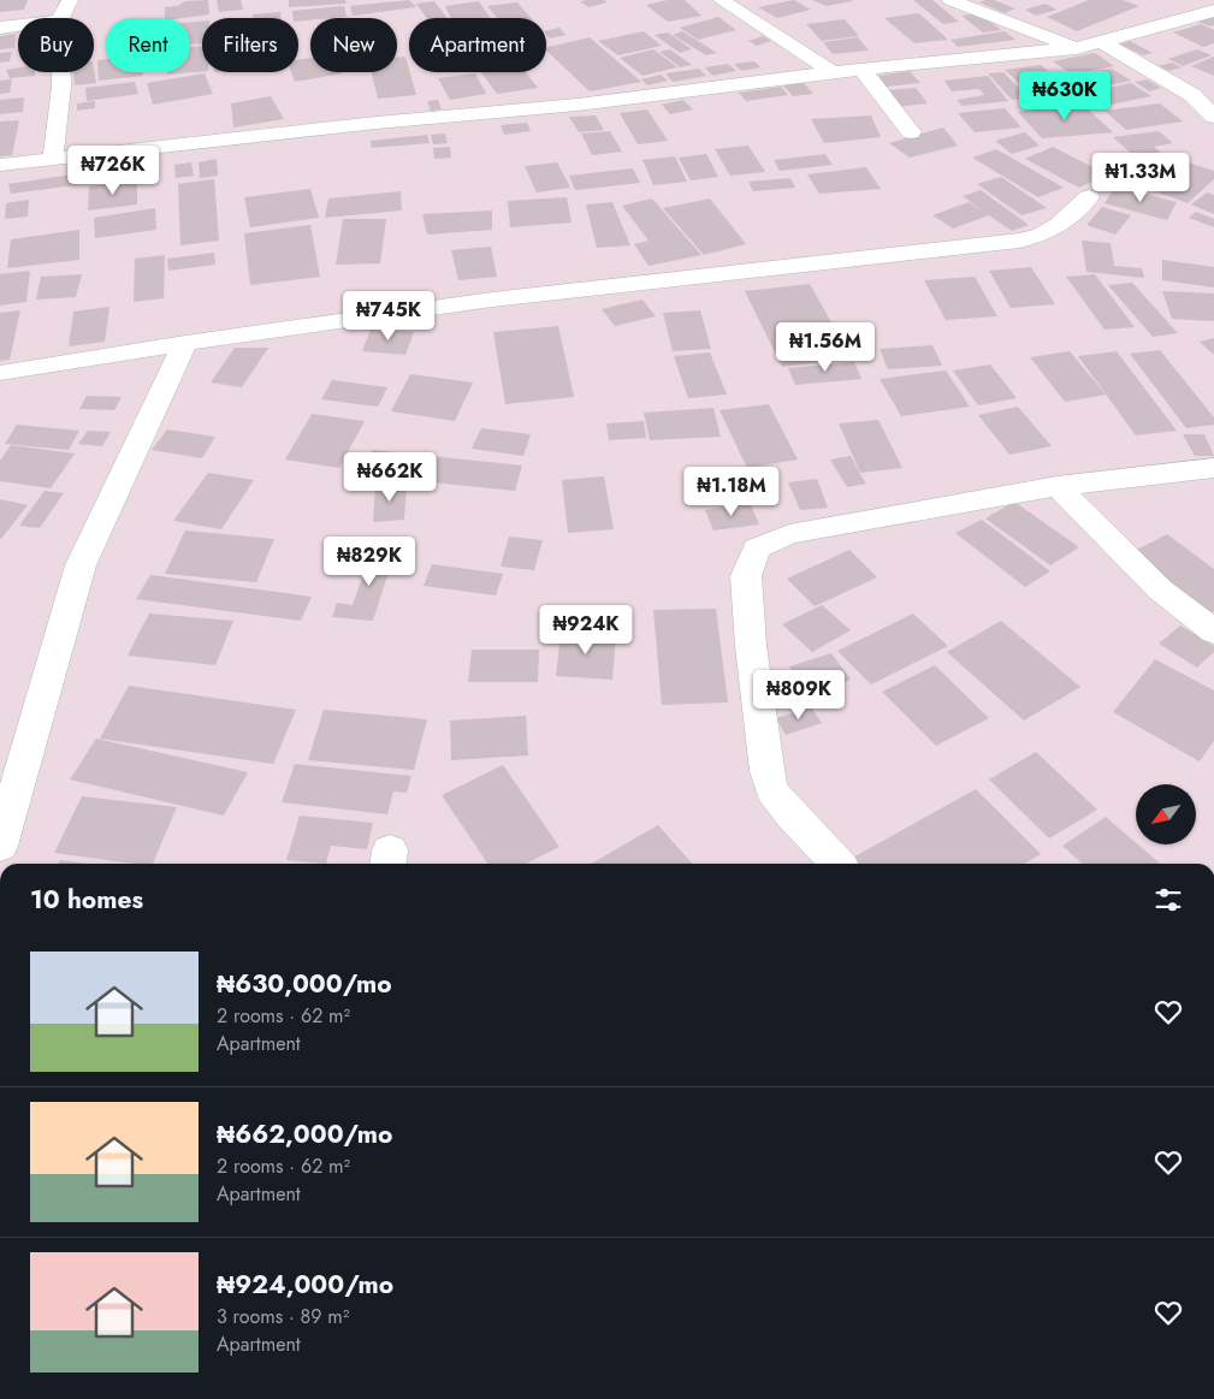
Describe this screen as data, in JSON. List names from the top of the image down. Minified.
{"north":"bottom left","page":{"chip":["Buy","Rent","Filters","New","Apartment"],"price":["₦630K","₦726K","₦1.33M","₦745K","₦1.56M","₦662K","₦1.18M","₦829K","₦924K","₦809K"],"heading":"10 homes","list":[{"name":"₦630,000/mo","note":"2 rooms · 62 m² · Apartment"},{"name":"₦662,000/mo","note":"2 rooms · 62 m² · Apartment"},{"name":"₦924,000/mo","note":"3 rooms · 89 m² · Apartment"}]}}
